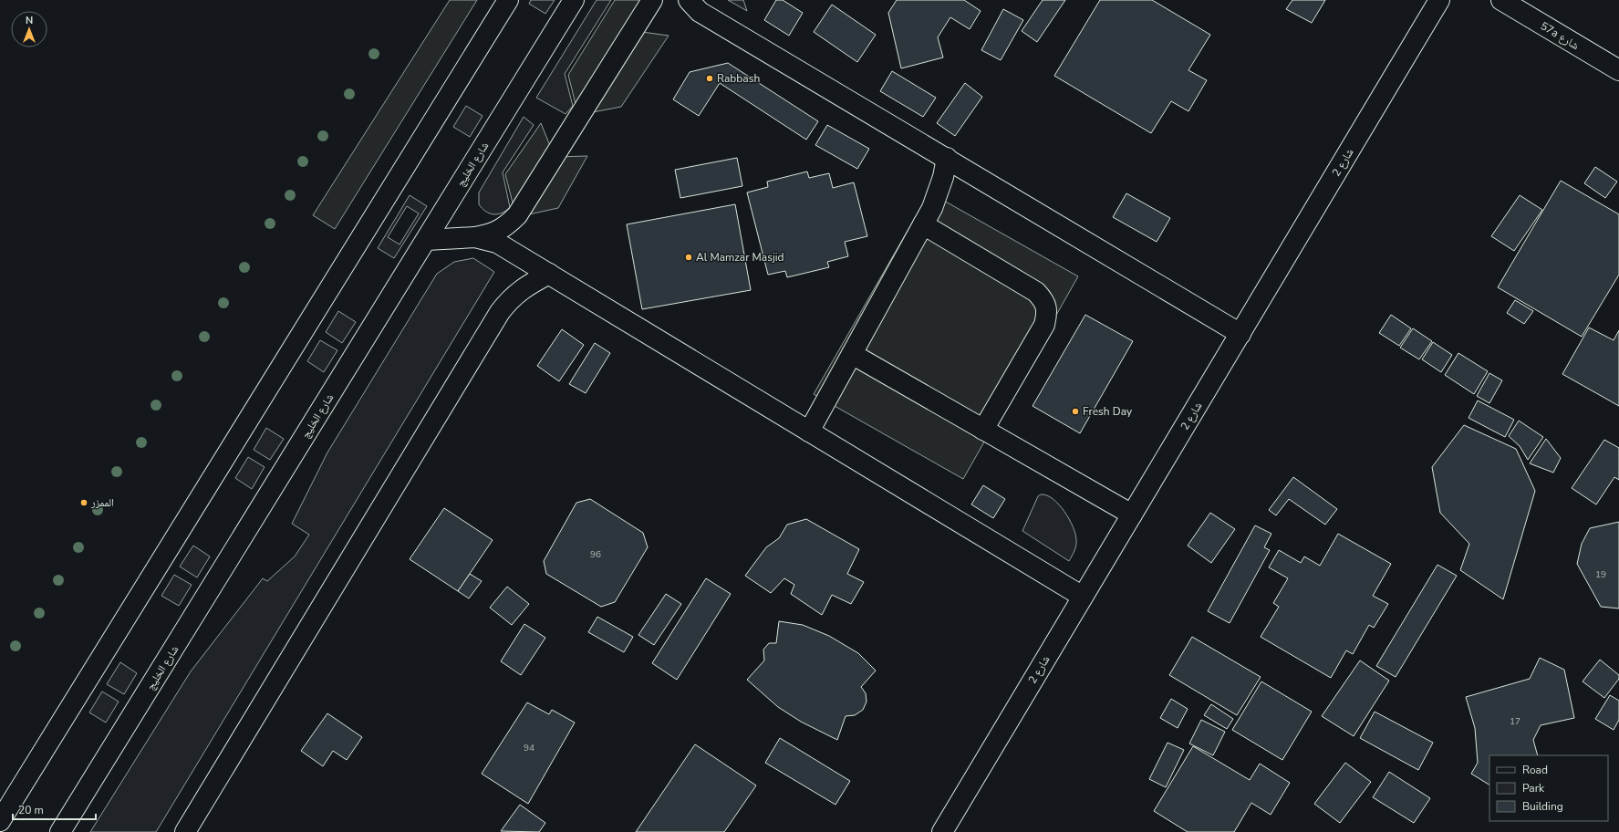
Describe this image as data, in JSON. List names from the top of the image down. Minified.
{"streets":{"street":["57a شارع","شارع 2","شارع الخليج"]},"places":["Rabbash","Al Mamzar Masjid","Fresh Day","الممزر"],"house_numbers":["96","19","17","94"],"legend":["Road","Park","Building"],"scale_bar":"20 m","north":"top"}
